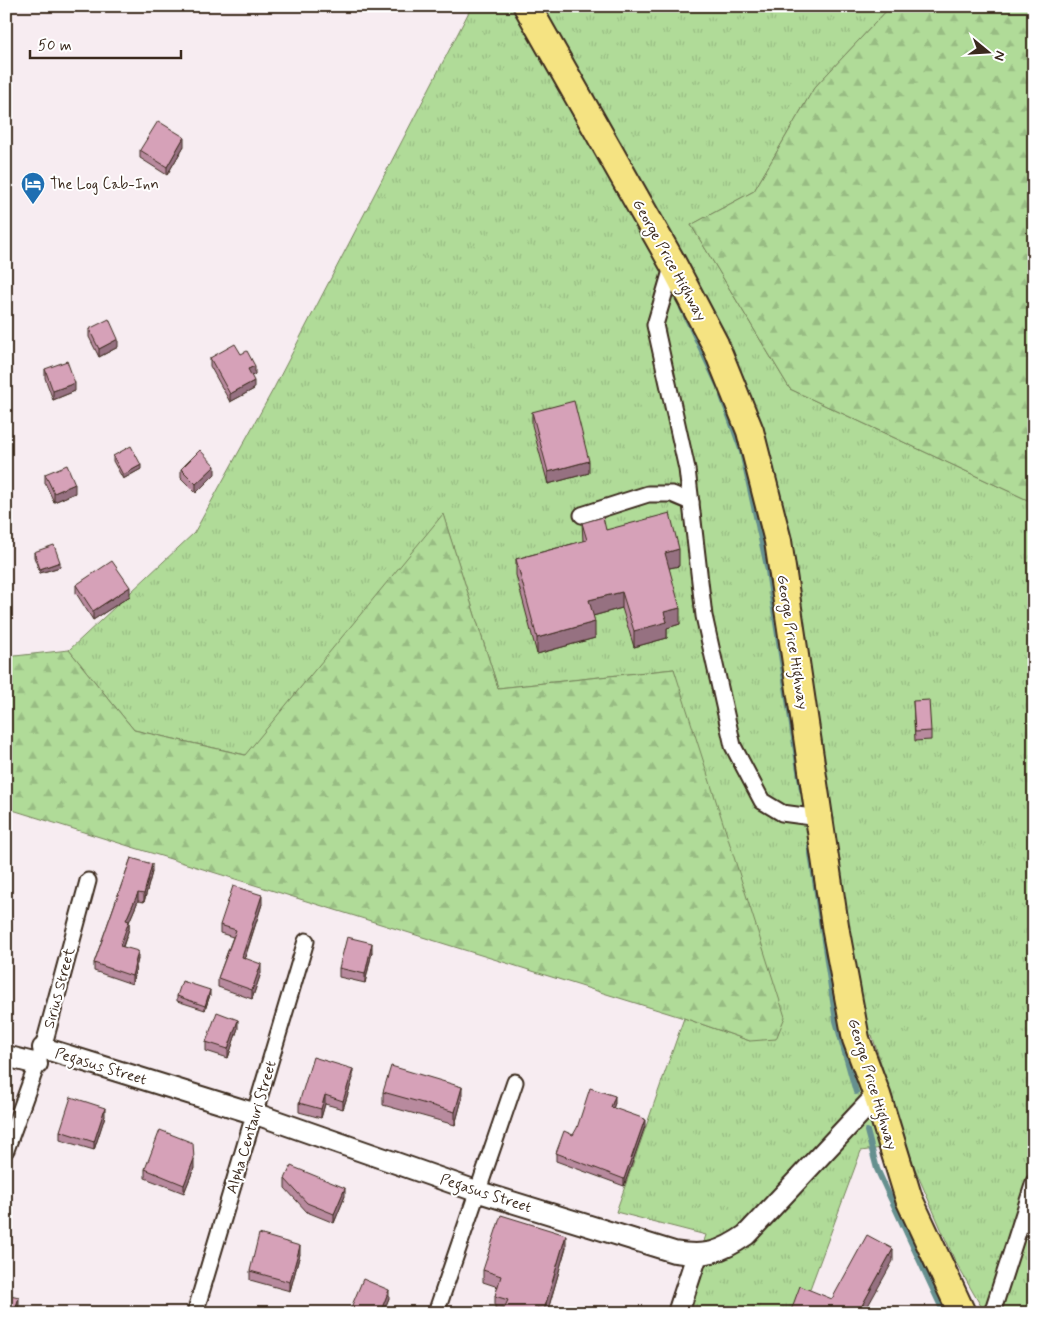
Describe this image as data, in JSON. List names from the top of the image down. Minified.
{"streets":{"highway":["George Price Highway"],"street":["Sirius Street","Pegasus Street","Alpha Centauri Street"]},"crossings":[["George Price Highway","Pegasus Street"],["Sirius Street","Pegasus Street"],["Pegasus Street","Alpha Centauri Street"]],"places":{"hotel":["The Log Cab-Inn"]},"scale_bar":"50 m","north":"right"}
